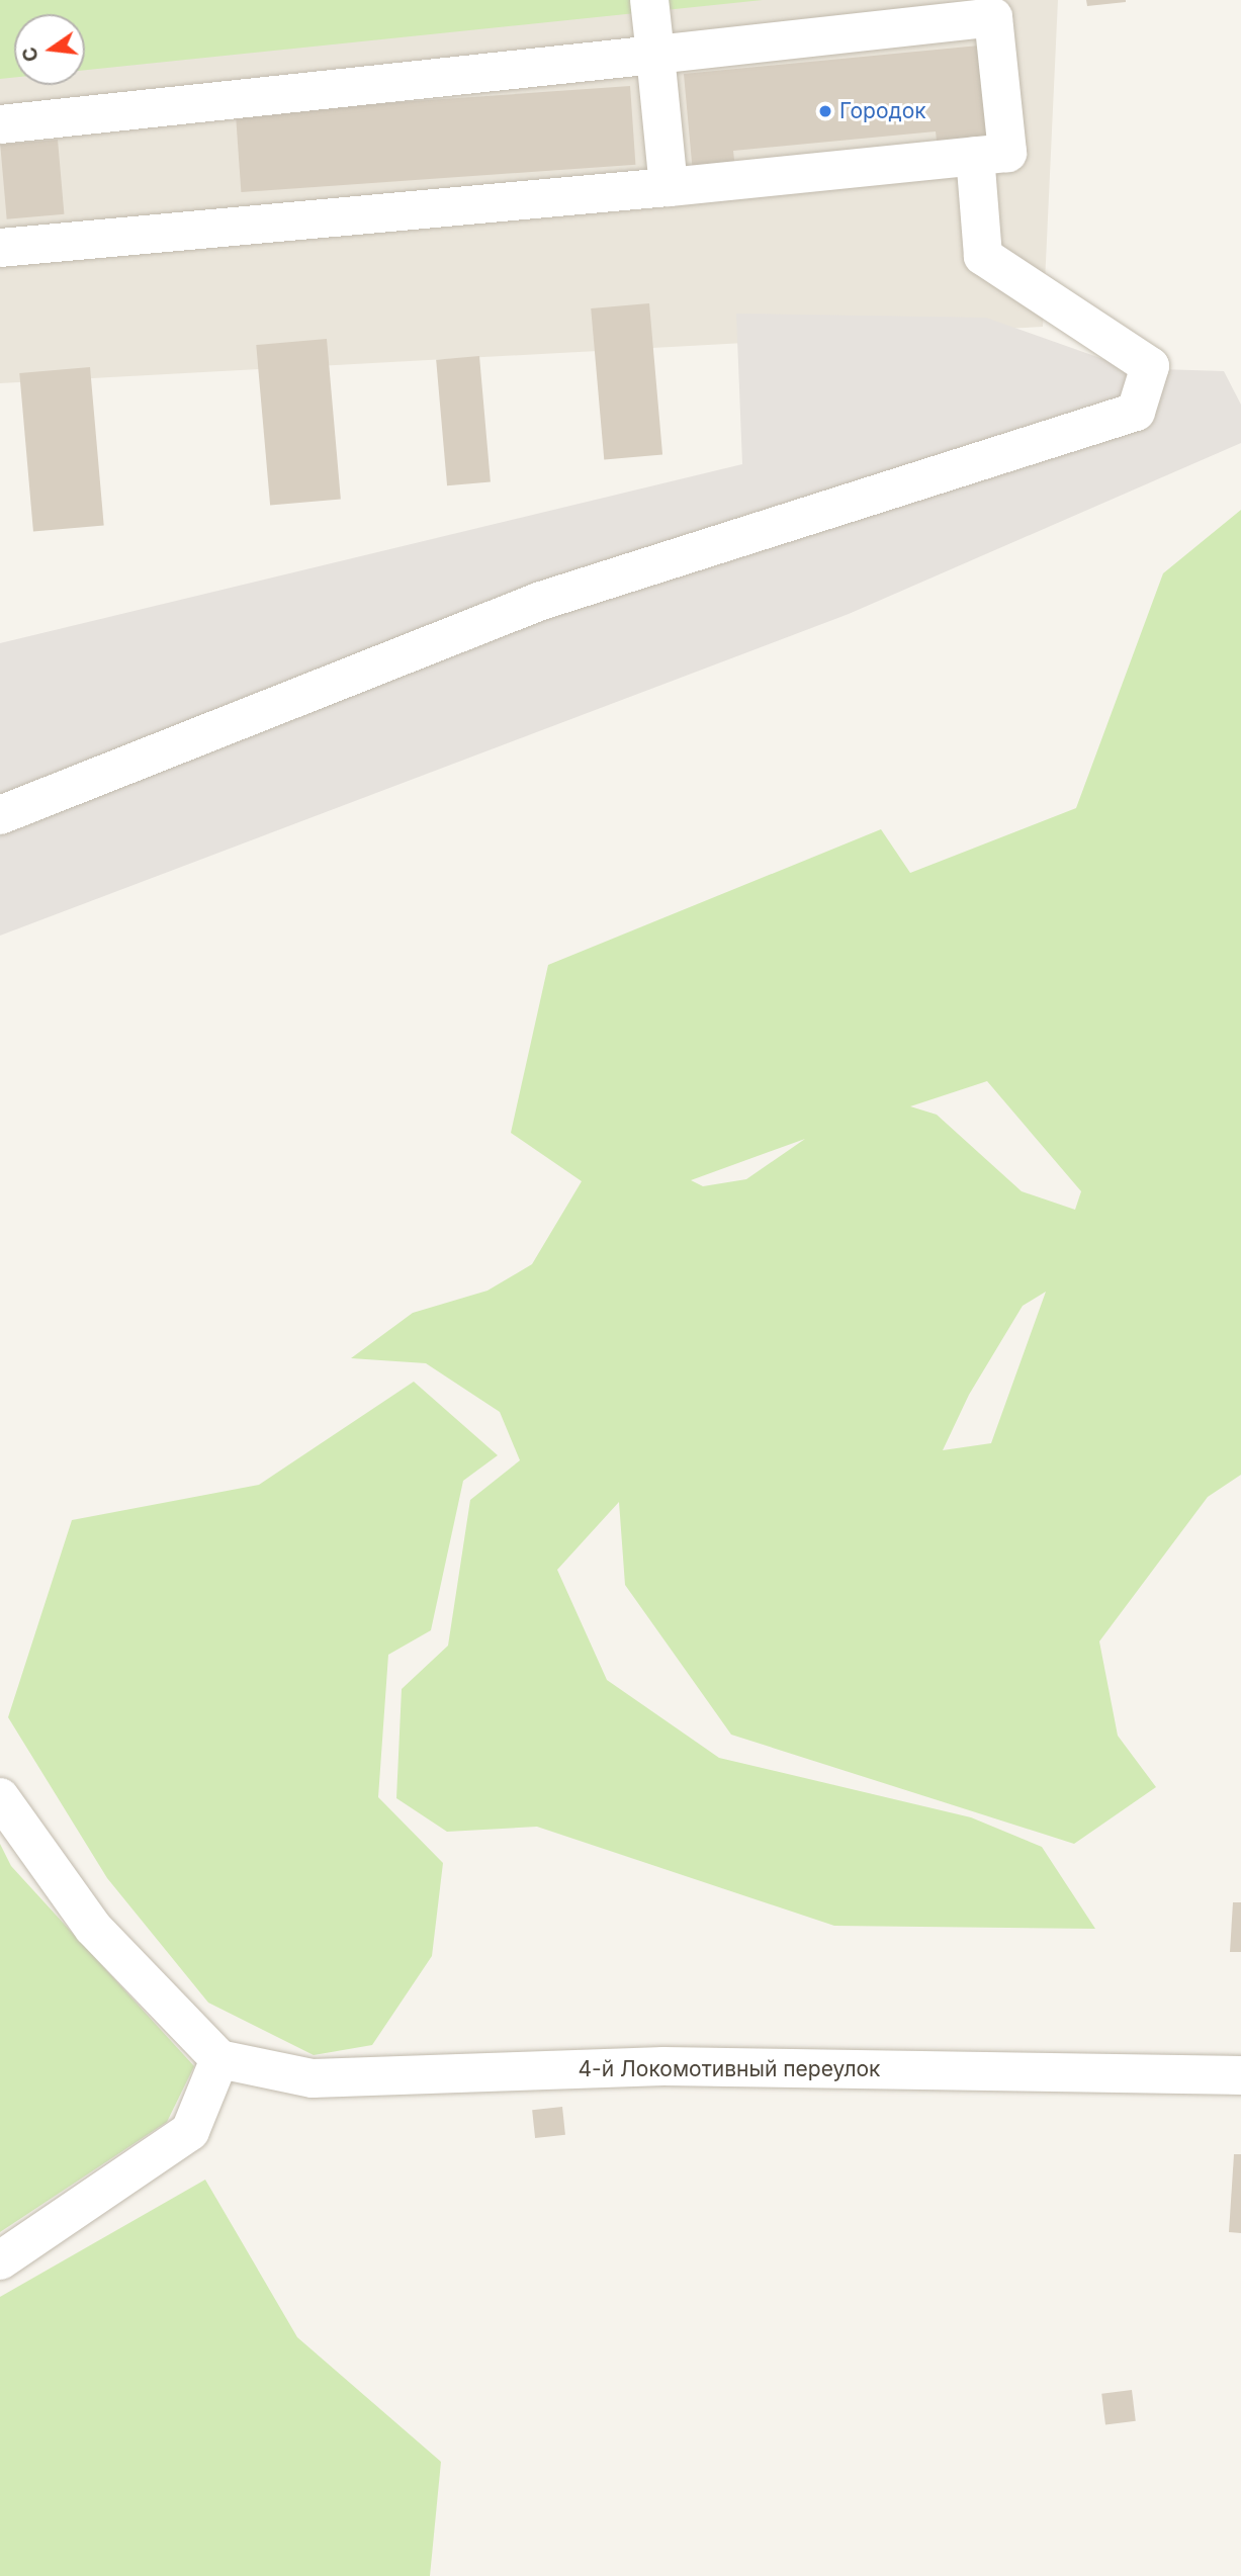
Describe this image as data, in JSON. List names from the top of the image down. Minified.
{"streets":{"street":["4-й Локомотивный переулок"]},"places":["Городок"],"north":"left"}
